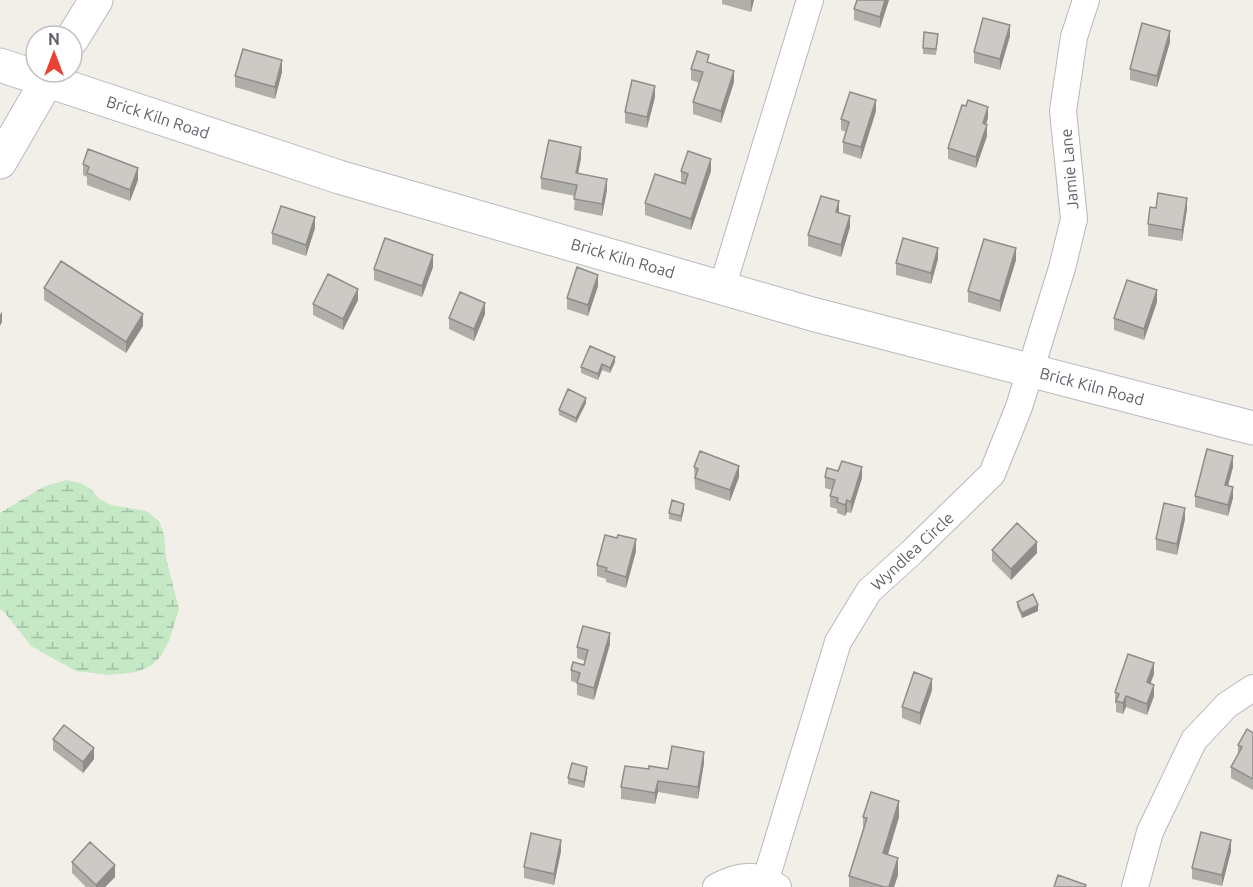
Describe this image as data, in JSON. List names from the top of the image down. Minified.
{"streets":{"main road":["Brick Kiln Road"],"street":["Jamie Lane","Wyndlea Circle"]},"crossings":[["Brick Kiln Road","Jamie Lane"],["Brick Kiln Road","Wyndlea Circle"],["Jamie Lane","Wyndlea Circle"]],"north":"top"}
